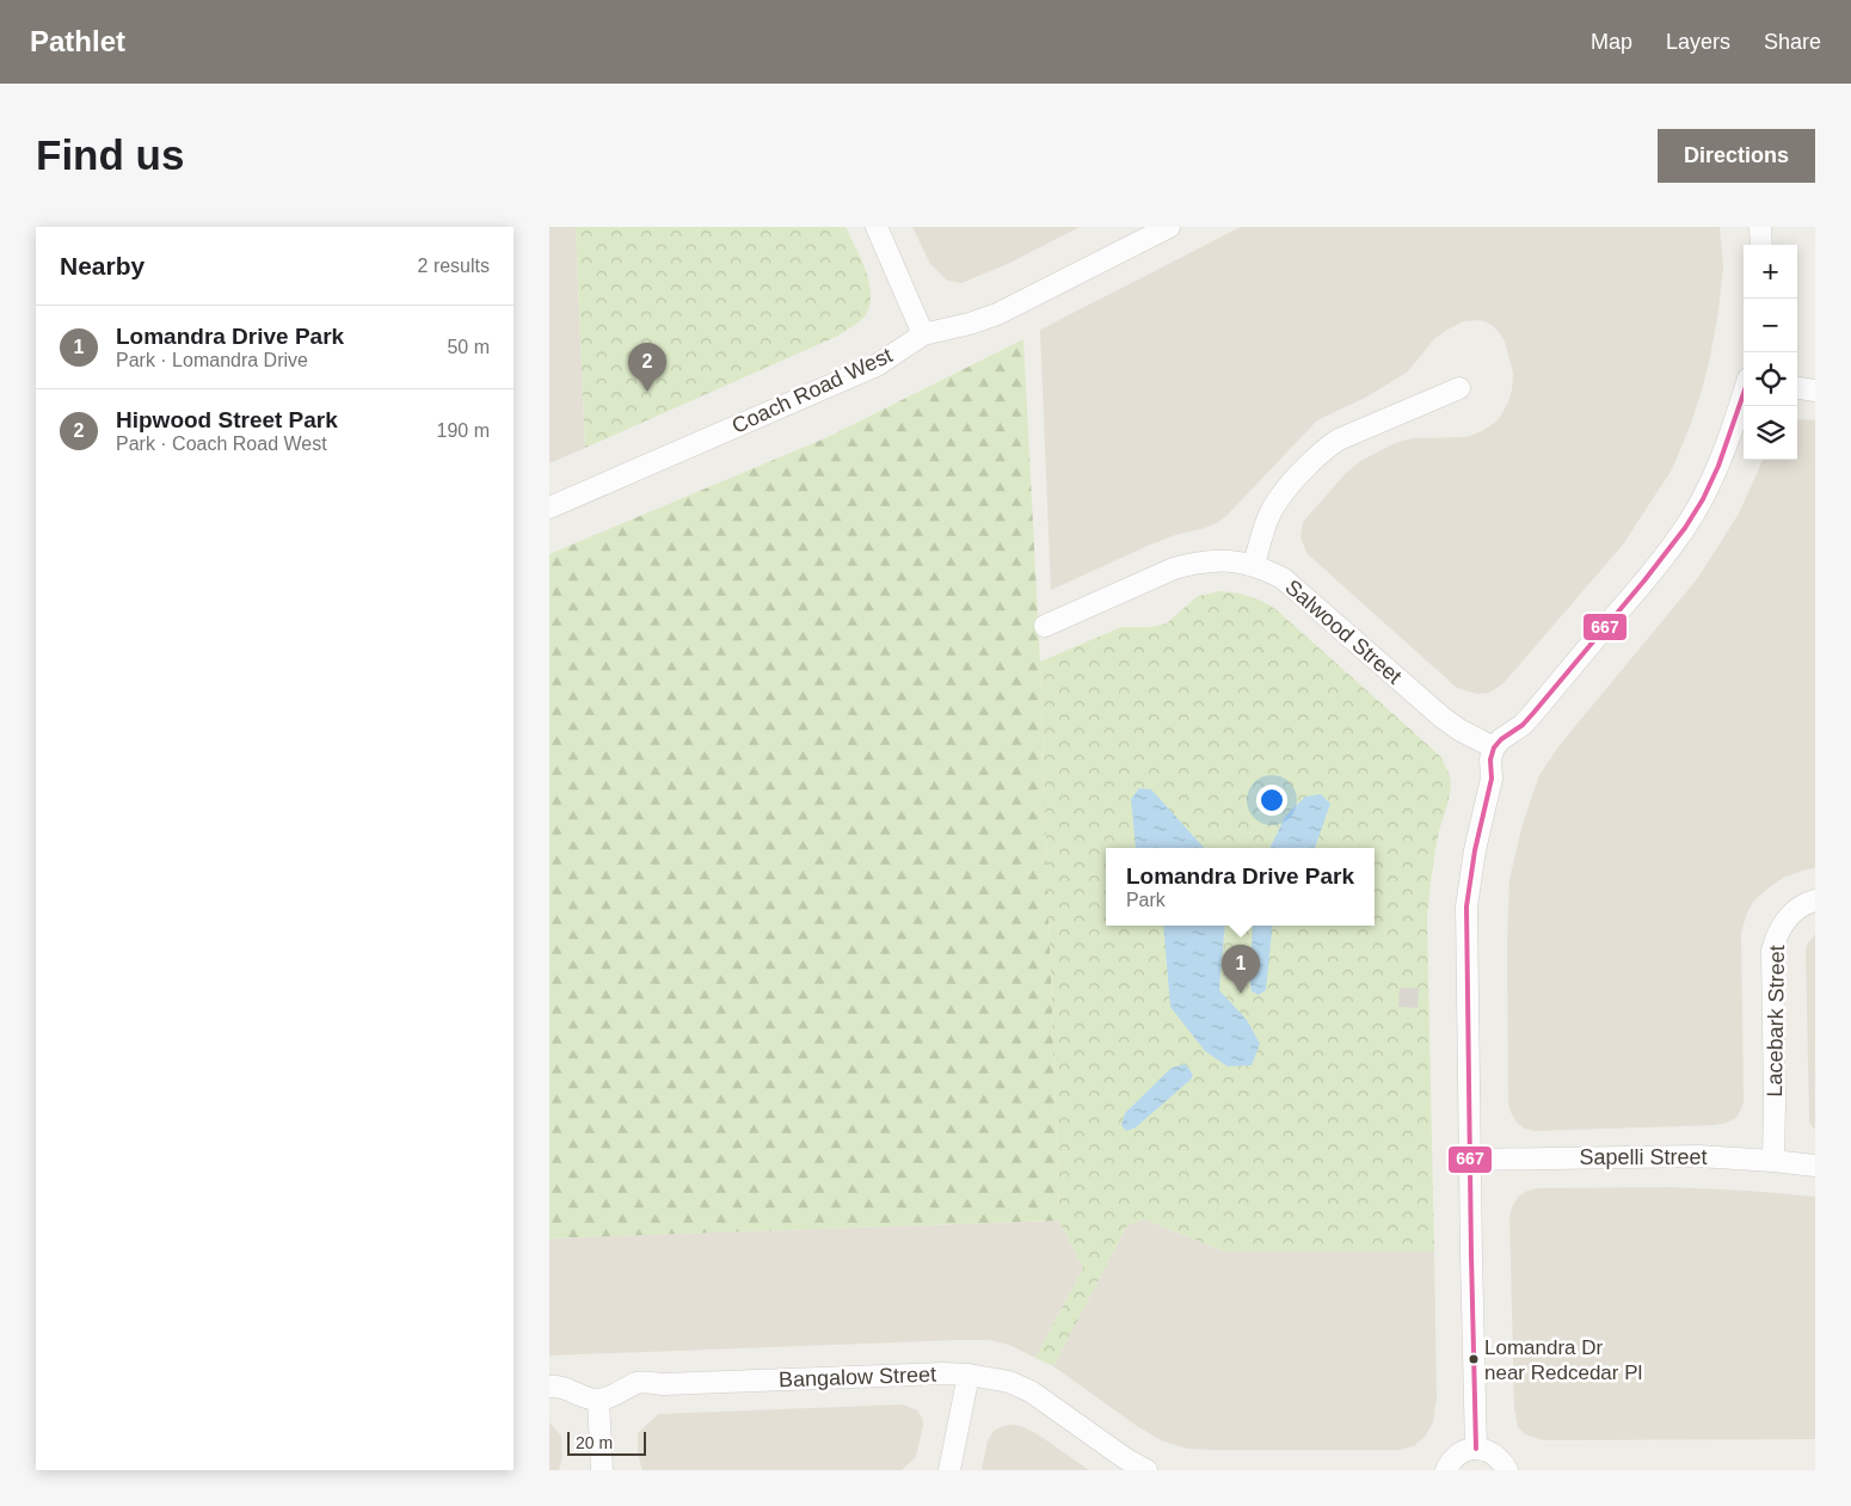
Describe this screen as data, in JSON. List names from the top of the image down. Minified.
{"streets":{"street":["Coach Road West","Salwood Street","Lacebark Street","Sapelli Street","Bangalow Street"]},"crossings":[["Lacebark Street","Sapelli Street"]],"places":["Lomandra Dr near Redcedar Pl"],"lines":["transit line 667"],"scale_bar":"20 m","page":{"header":"Pathlet","nav":["Map","Layers","Share"],"buttons":"Directions","title":"Find us","heading":["Nearby","2 results"],"map_buttons":["+","−"],"list":[{"mark":"1","name":"Lomandra Drive Park","note":"Park · Lomandra Drive","value":"50 m"},{"mark":"2","name":"Hipwood Street Park","note":"Park · Coach Road West","value":"190 m"}],"pins":["2","1"],"popup":["Lomandra Drive Park","Park"],"scale":"20 m"}}
